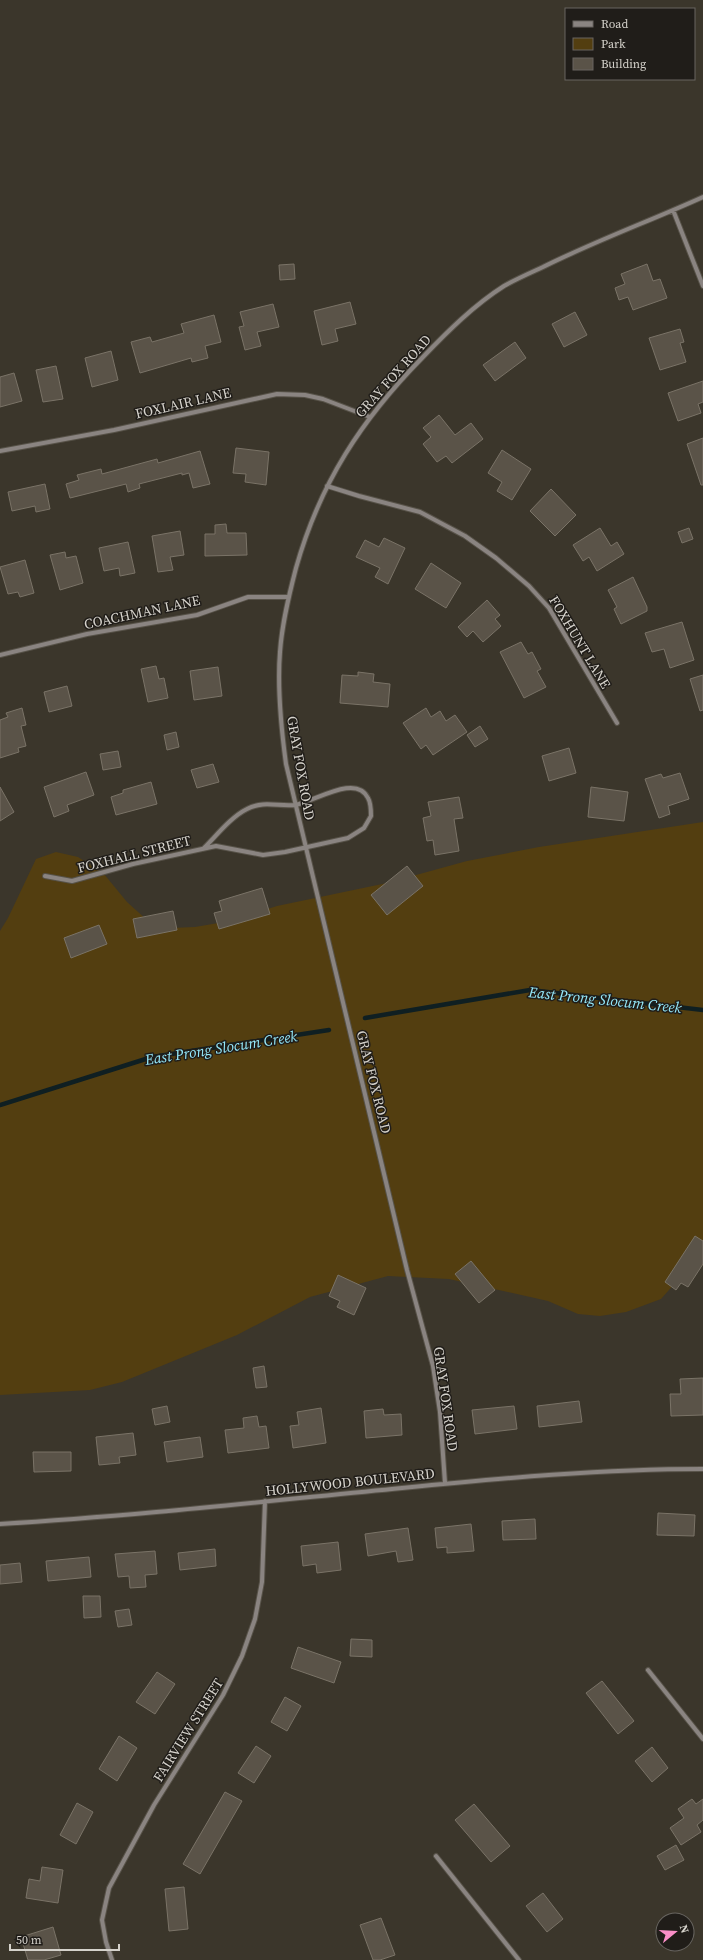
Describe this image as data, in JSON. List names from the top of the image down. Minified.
{"streets":{"street":["GRAY FOX ROAD","FOXLAIR LANE","COACHMAN LANE","FOXHUNT LANE","FOXHALL STREET","HOLLYWOOD BOULEVARD","FAIRVIEW STREET"]},"crossings":[["GRAY FOX ROAD","FOXLAIR LANE"],["GRAY FOX ROAD","COACHMAN LANE"],["GRAY FOX ROAD","FOXHUNT LANE"],["GRAY FOX ROAD","FOXHALL STREET"],["GRAY FOX ROAD","HOLLYWOOD BOULEVARD"],["HOLLYWOOD BOULEVARD","FAIRVIEW STREET"]],"water":["East Prong Slocum Creek"],"legend":["Road","Park","Building"],"scale_bar":"50 m","north":"right"}
